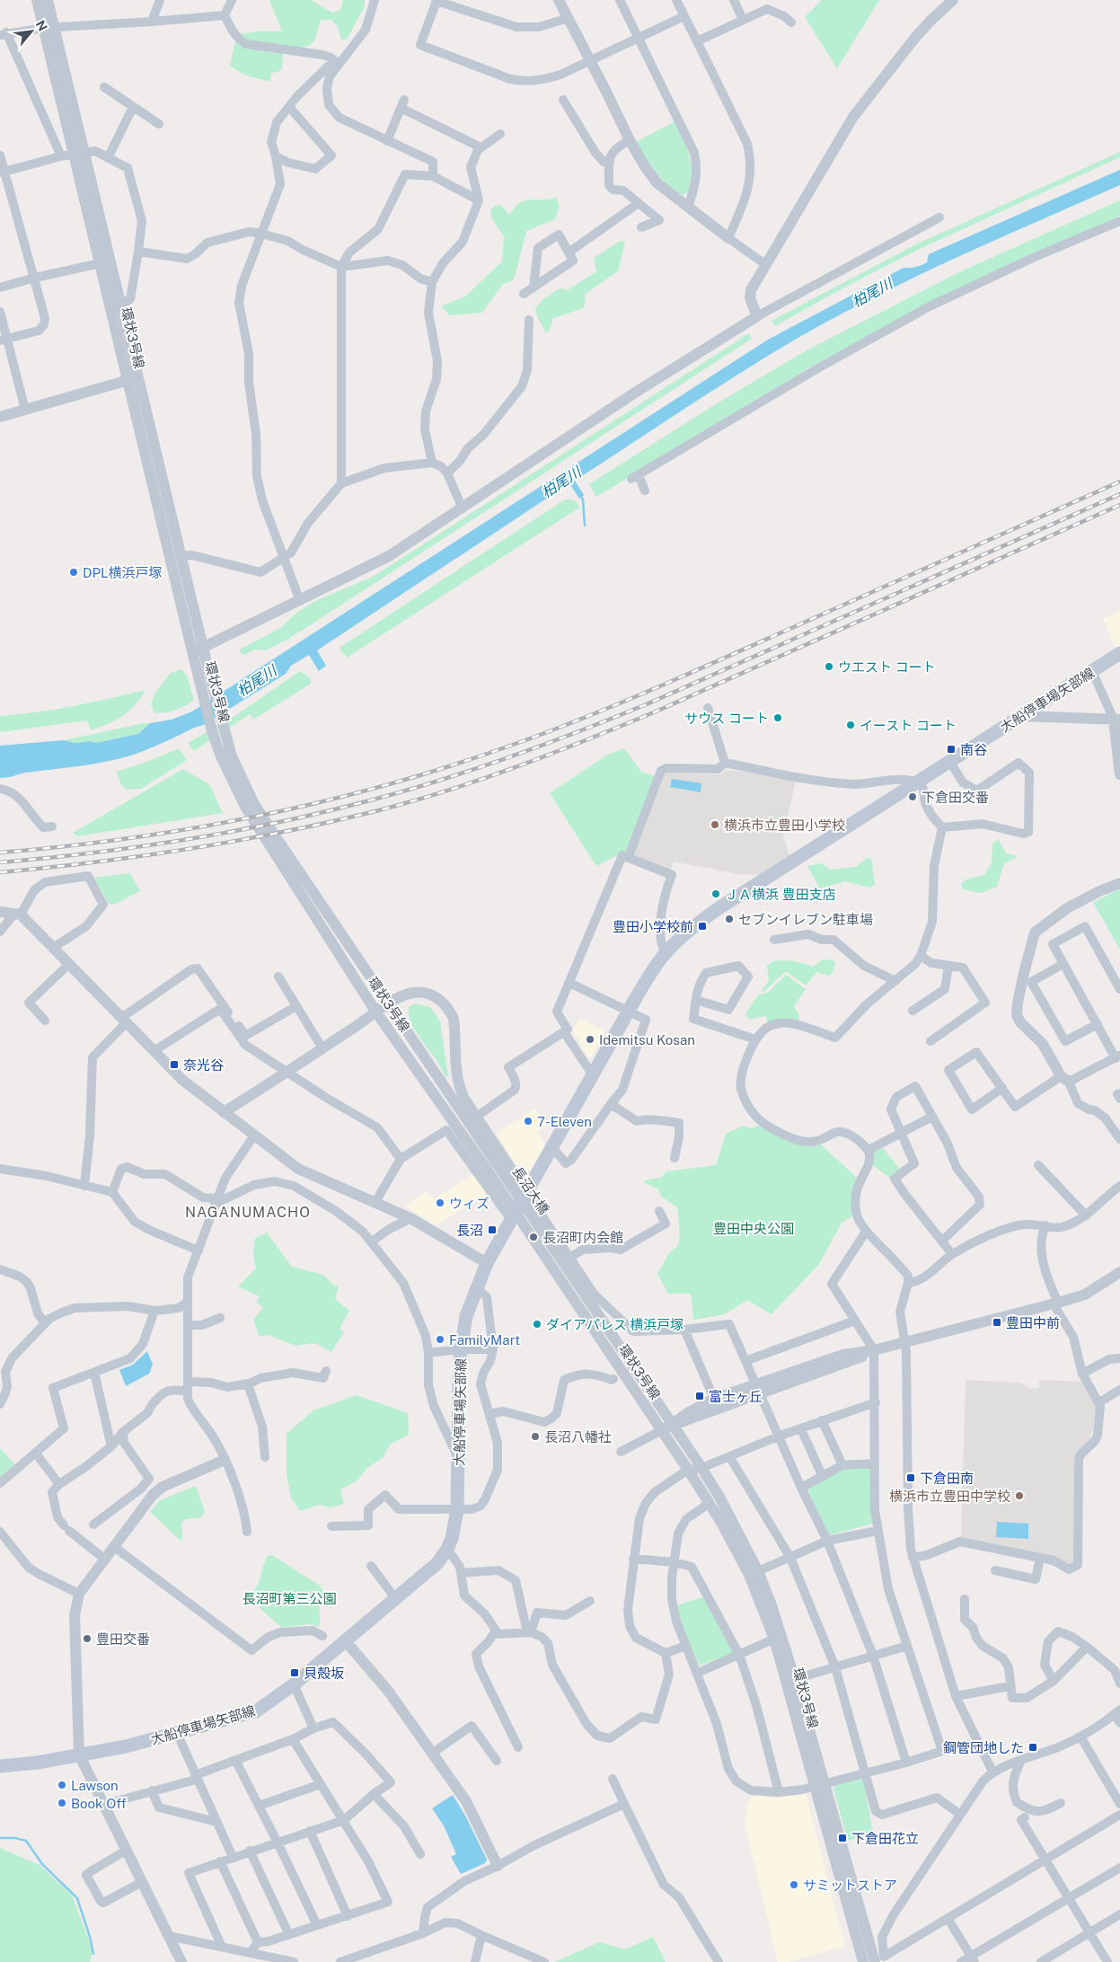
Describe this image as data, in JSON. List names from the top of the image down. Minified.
{"streets":{"main road":["大船停車場矢部線"],"street":["環状3号線","長沼大橋"]},"crossings":[["環状3号線","長沼大橋"]],"districts":["NAGANUMACHO"],"water":["柏尾川"],"parks":["豊田中央公園","長沼町第三公園"],"places":{"other":["DPL横浜戸塚","ウエスト コート","サウス コート","イースト コート","下倉田交番","横浜市立豊田小学校","ＪＡ横浜 豊田支店","セブンイレブン駐車場","Idemitsu Kosan","7-Eleven","ウィズ","長沼町内会館","ダイアパレス 横浜戸塚","FamilyMart","長沼八幡社","横浜市立豊田中学校","豊田交番","Lawson","Book Off","サミットストア"],"transit":["南谷","豊田小学校前","奈光谷","長沼","豊田中前","富士ヶ丘","下倉田南","貝殻坂","鋼管団地した","下倉田花立"]},"north":"top right"}
